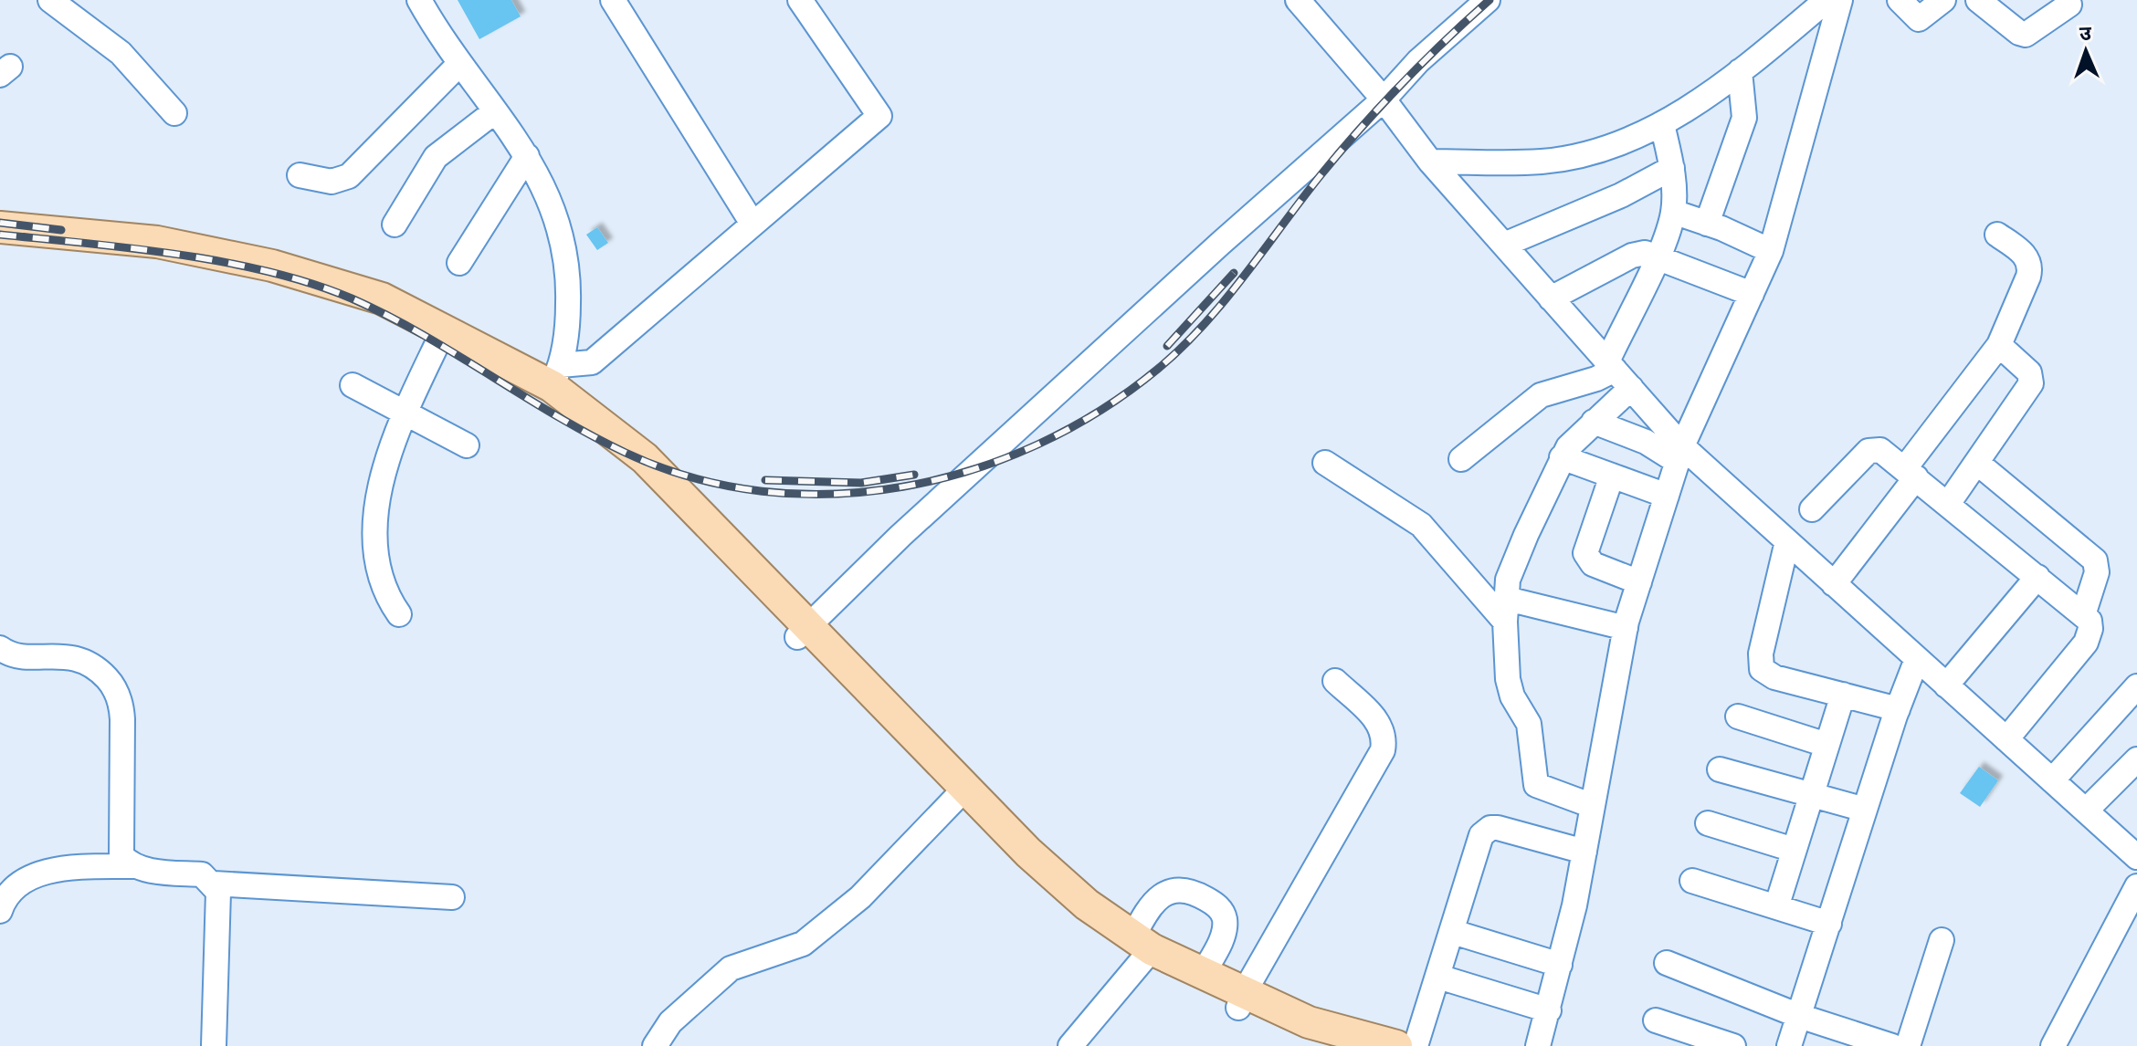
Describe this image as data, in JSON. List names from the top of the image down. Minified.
{"north":"top"}
